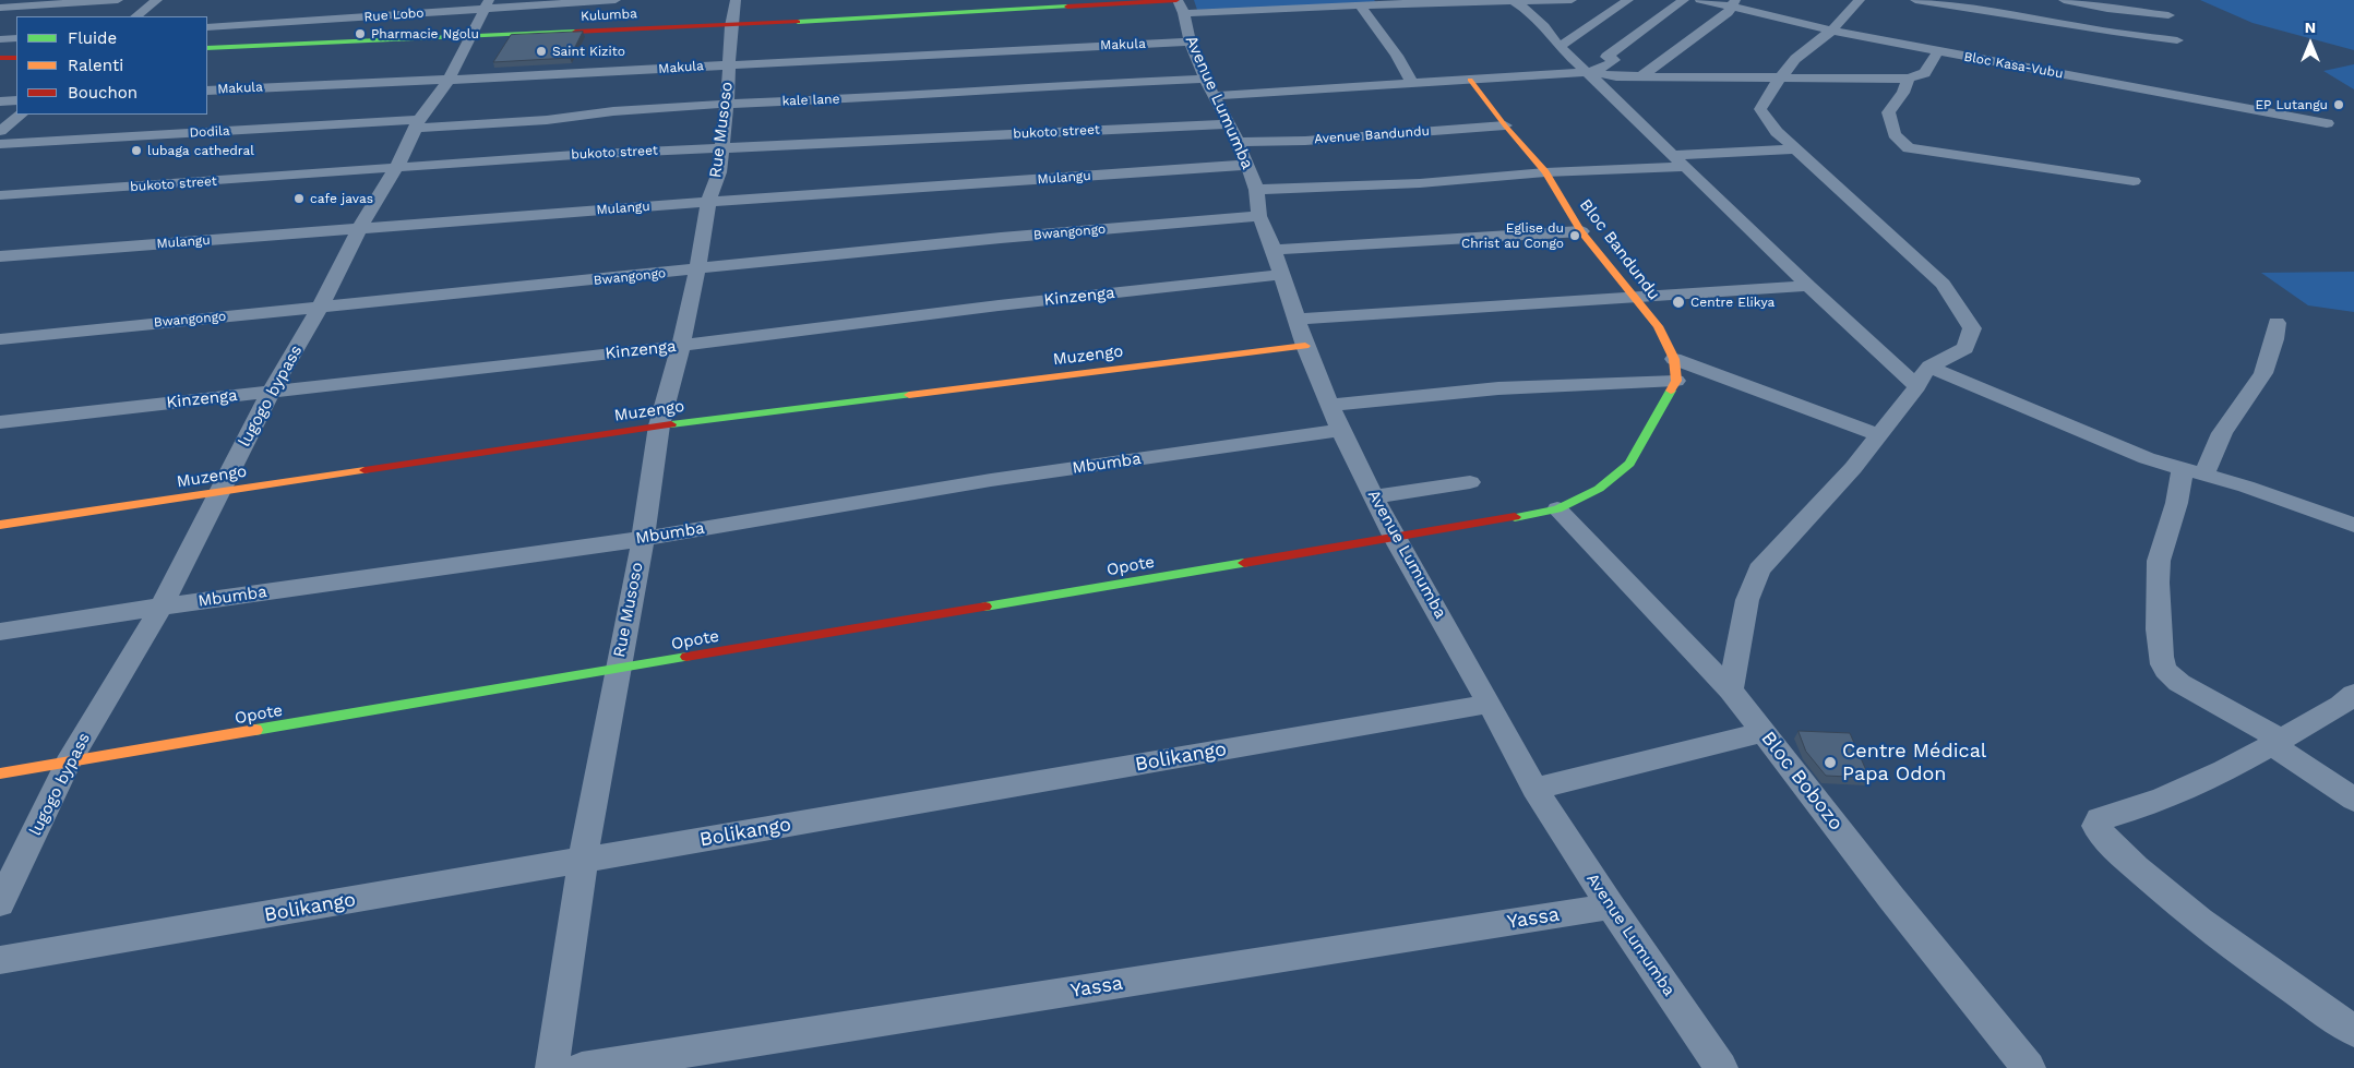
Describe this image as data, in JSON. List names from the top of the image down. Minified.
{"streets":{"street":["Rue Lobo","Kulumba","Makula","Bloc Kasa-Vubu","kale lane","Avenue Lumumba","Rue Musoso","Dodila","bukoto street","Avenue Bandundu","Mulangu","Bwangongo","Bloc Bandundu","Kinzenga","Muzengo","lugogo bypass","Mbumba","Opote","Bolikango","Bloc Bobozo","Yassa"]},"crossings":[["Rue Lobo","lugogo bypass"],["Kulumba","Avenue Lumumba"],["Kulumba","Rue Musoso"],["Kulumba","lugogo bypass"],["Makula","Avenue Lumumba"],["Makula","Rue Musoso"],["Makula","lugogo bypass"],["kale lane","Avenue Lumumba"],["kale lane","Rue Musoso"],["kale lane","Dodila"],["kale lane","Bloc Bandundu"],["kale lane","lugogo bypass"],["Avenue Lumumba","bukoto street"],["Avenue Lumumba","Avenue Bandundu"],["Avenue Lumumba","Mulangu"],["Avenue Lumumba","Bwangongo"],["Avenue Lumumba","Kinzenga"],["Avenue Lumumba","Muzengo"],["Avenue Lumumba","Mbumba"],["Avenue Lumumba","Opote"],["Avenue Lumumba","Bolikango"],["Avenue Lumumba","Yassa"],["Rue Musoso","bukoto street"],["Rue Musoso","Mulangu"],["Rue Musoso","Bwangongo"],["Rue Musoso","Kinzenga"],["Rue Musoso","Muzengo"],["Rue Musoso","Mbumba"],["Rue Musoso","Opote"],["Rue Musoso","Bolikango"],["Dodila","lugogo bypass"],["bukoto street","Avenue Bandundu"],["bukoto street","lugogo bypass"],["Avenue Bandundu","Bloc Bandundu"],["Mulangu","lugogo bypass"],["Bwangongo","lugogo bypass"],["Kinzenga","lugogo bypass"],["Muzengo","lugogo bypass"],["lugogo bypass","Mbumba"],["lugogo bypass","Opote"]],"places":["Pharmacie Ngolu","Saint Kizito","EP Lutangu","lubaga cathedral","cafe javas","Eglise du Christ au Congo","Centre Elikya","Centre Médical Papa Odon"],"legend":["Fluide","Ralenti","Bouchon"],"north":"top"}
